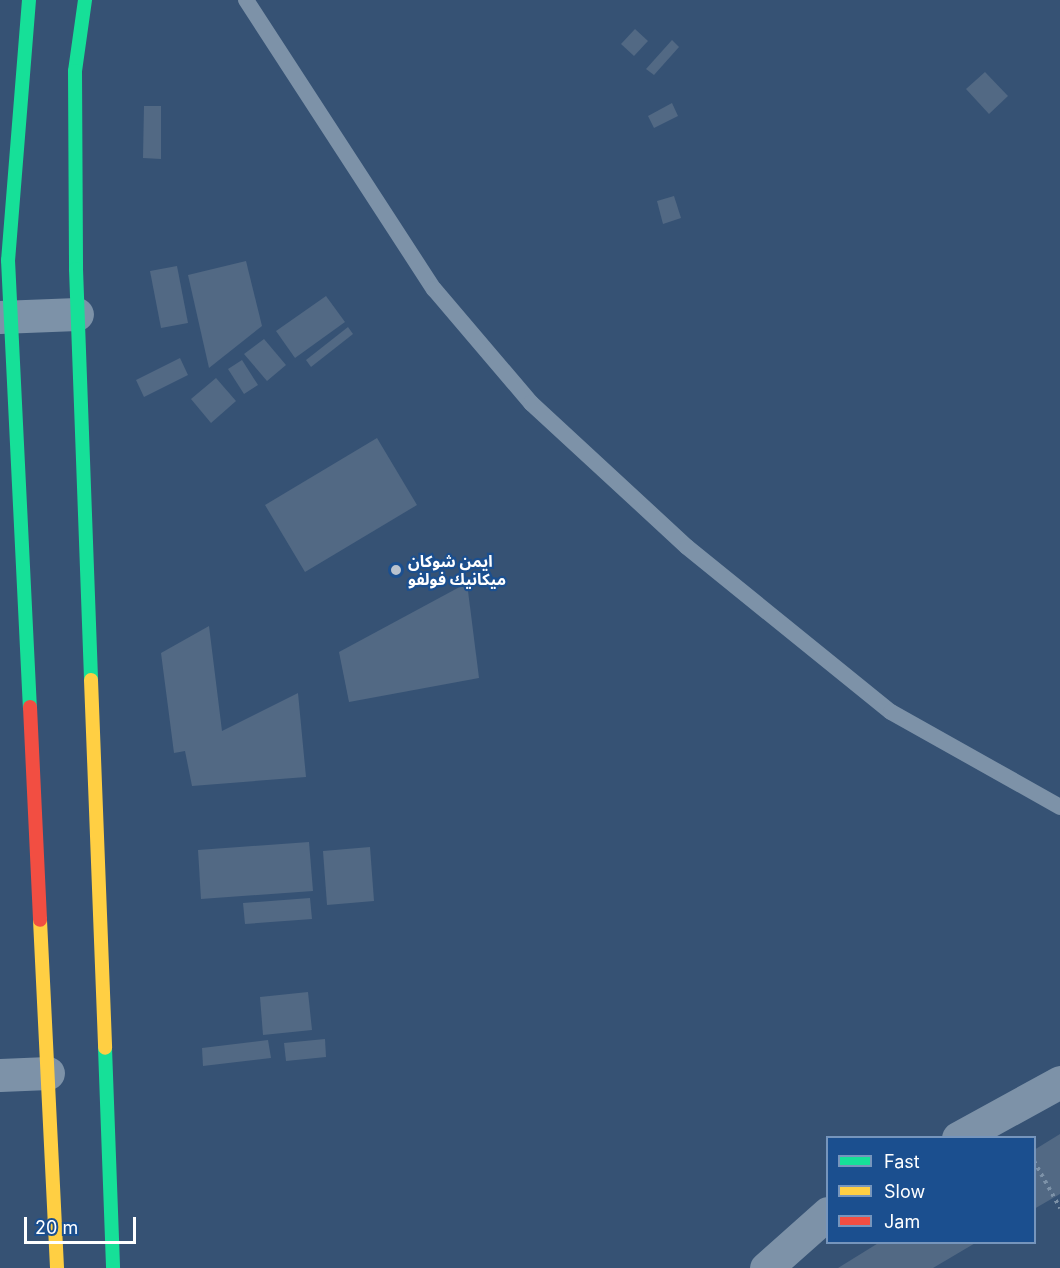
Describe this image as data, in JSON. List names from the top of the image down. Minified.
{"places":["ايمن شوكان ميكانيك فولفو"],"legend":["Fast","Slow","Jam"],"scale_bar":"20 m"}
